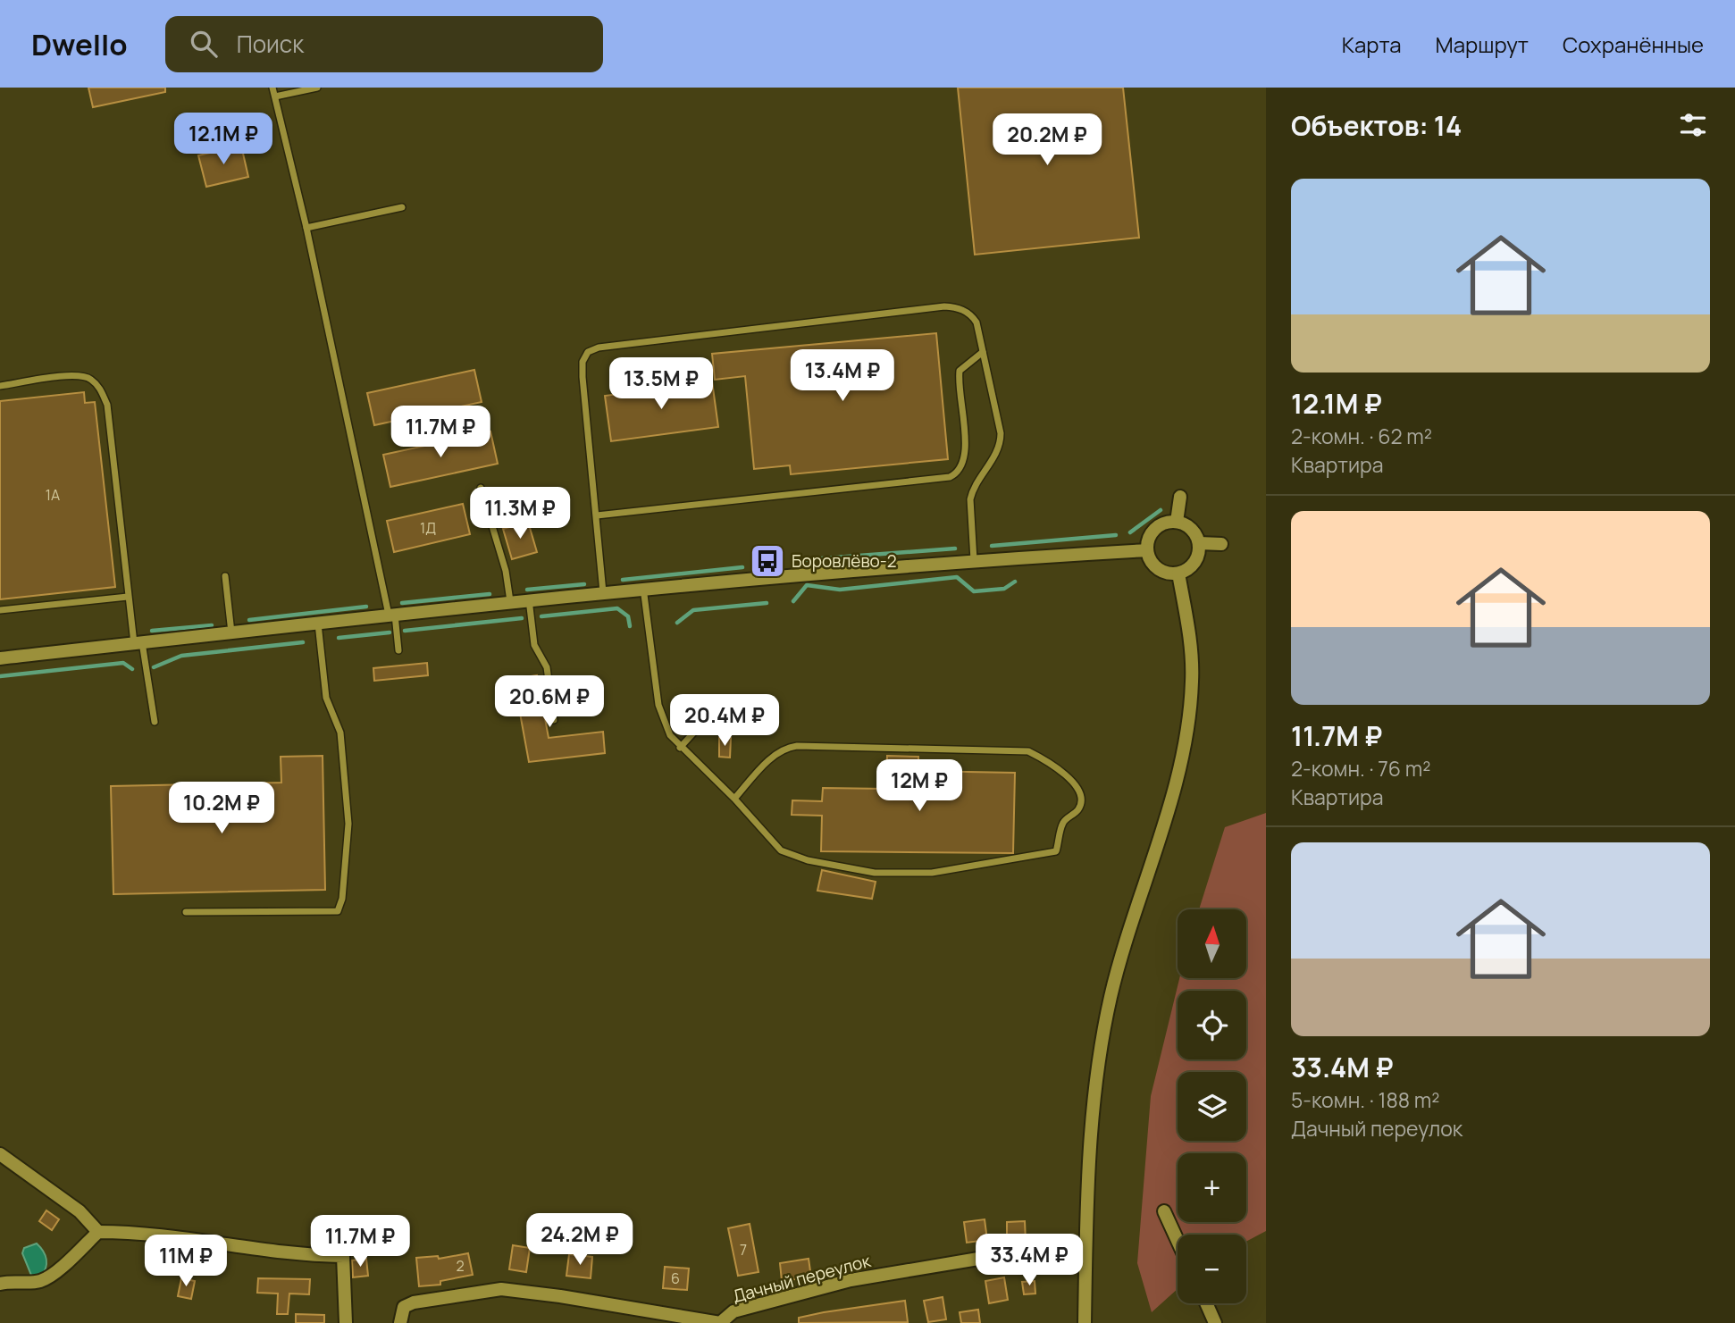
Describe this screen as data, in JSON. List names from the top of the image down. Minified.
{"streets":{"street":["Дачный переулок"]},"places":{"bus stop":["Боровлёво-2"]},"house_numbers":["1А","1Д","7","2","6"],"north":"top","page":{"header":"Dwello","search":"Поиск","nav":["Карта","Маршрут","Сохранённые"],"heading":"Объектов: 14","price":["12.1M ₽","20.2M ₽","13.4M ₽","13.5M ₽","11.7M ₽","11.3M ₽","20.6M ₽","20.4M ₽","12M ₽","10.2M ₽","24.2M ₽","11.7M ₽","33.4M ₽","11M ₽"],"list":[{"name":"12.1M ₽","note":"2-комн. · 62 m² · Квартира"},{"name":"11.7M ₽","note":"2-комн. · 76 m² · Квартира"},{"name":"33.4M ₽","note":"5-комн. · 188 m² · Дачный переулок"}],"map_buttons":["+","−"]}}
